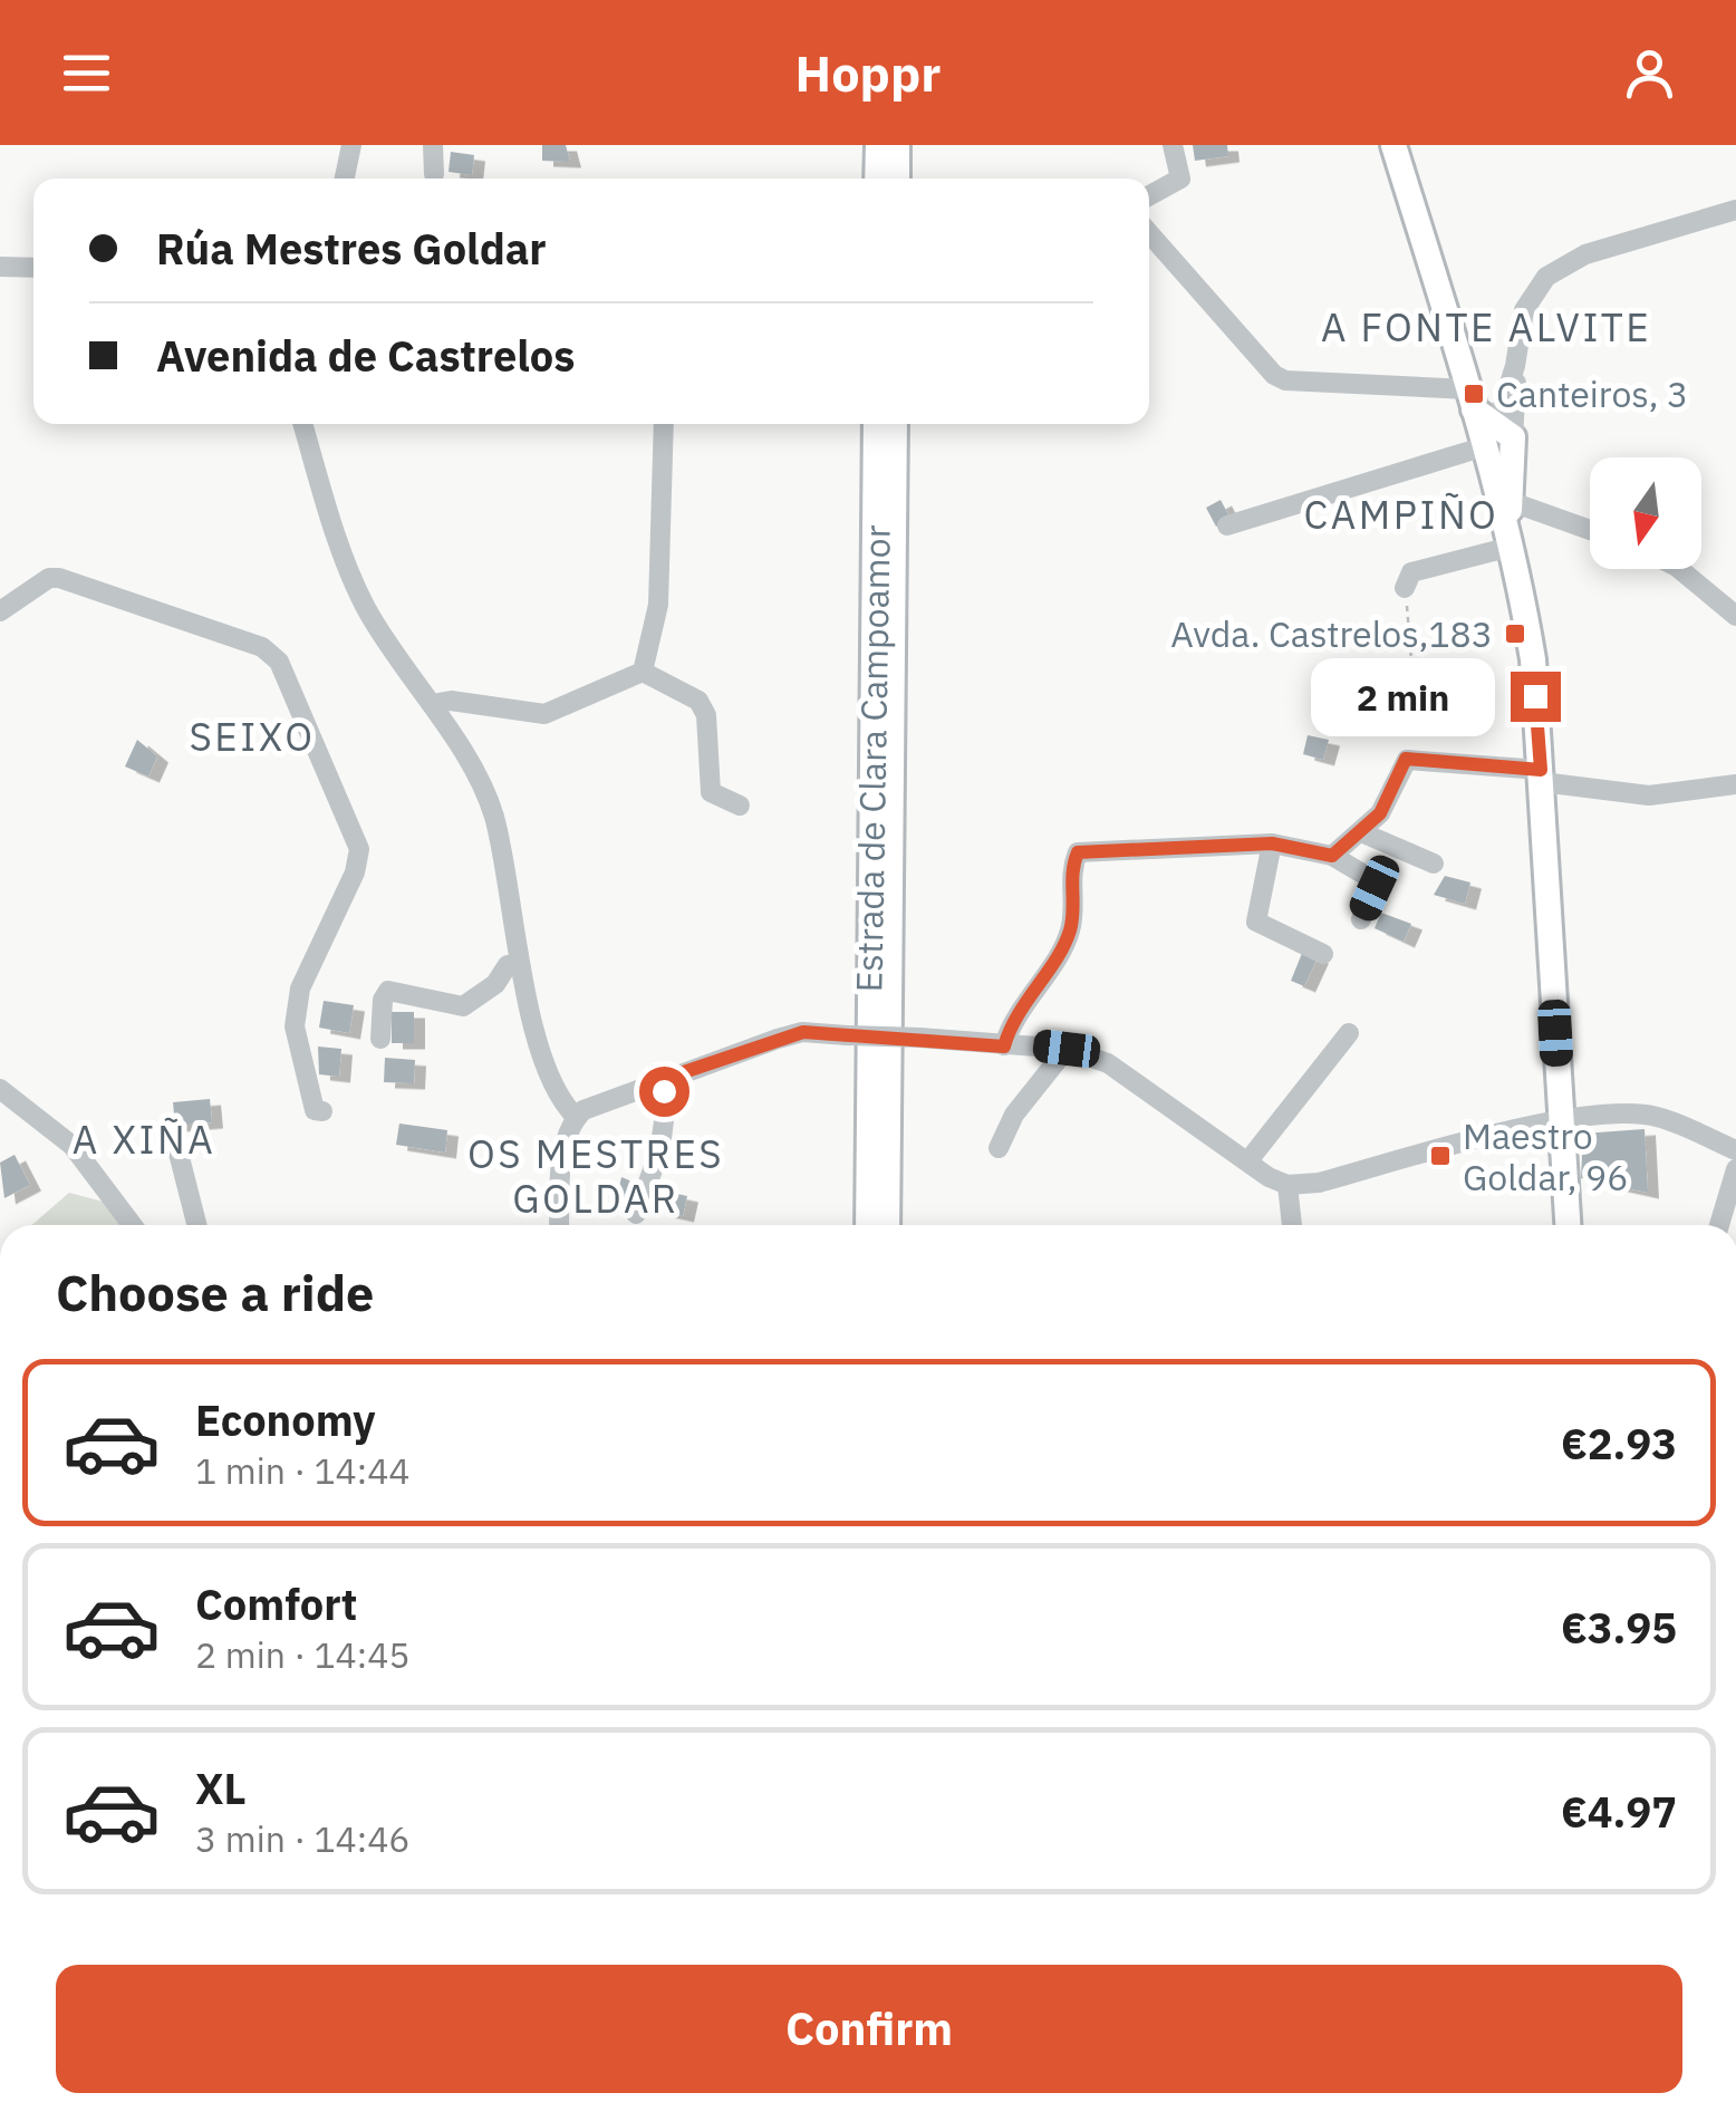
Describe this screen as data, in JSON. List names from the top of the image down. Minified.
{"streets":{"main road":["Estrada de Clara Campoamor"]},"districts":["A FONTE ALVITE","CAMPIÑO","SEIXO","A XIÑA","OS MESTRES GOLDAR"],"places":{"transit":["Canteiros, 3","Avda. Castrelos,183","Maestro Goldar, 96"]},"north":"bottom","page":{"header":"Hoppr","banner":["Rúa Mestres Goldar","Avenida de Castrelos"],"bubble":"2 min","heading":"Choose a ride","list":[{"name":"Economy","note":"1 min · 14:44","value":"€2.93"},{"name":"Comfort","note":"2 min · 14:45","value":"€3.95"},{"name":"XL","note":"3 min · 14:46","value":"€4.97"}],"buttons":"Confirm"}}
